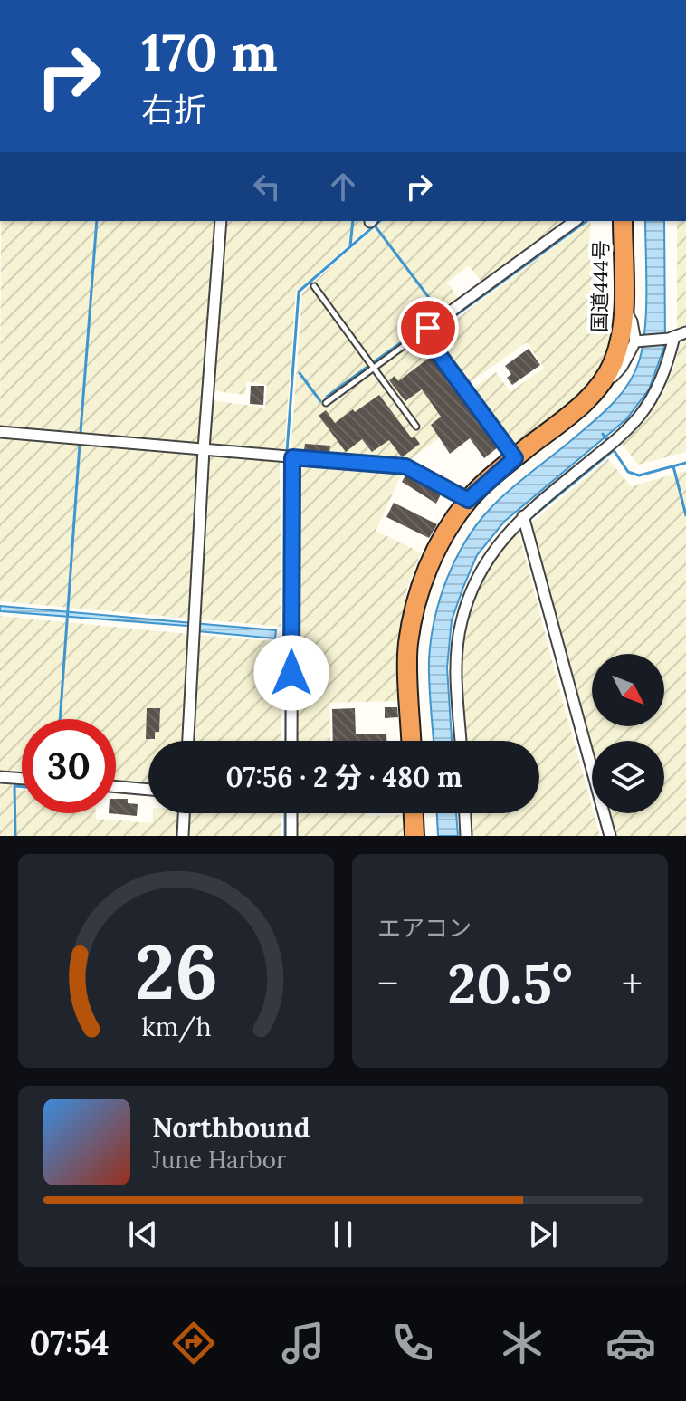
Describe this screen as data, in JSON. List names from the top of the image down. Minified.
{"streets":{"highway":["国道444号"]},"north":"bottom right","page":{"turn":["170 m","右折"],"limit":"30","trip":"07:56 · 2 分 · 480 m","tile":"エアコン","heat":["−","20.5°","+"],"song":["Northbound","June Harbor"],"tabs":"07:54","gauge":["26","km/h"]}}
